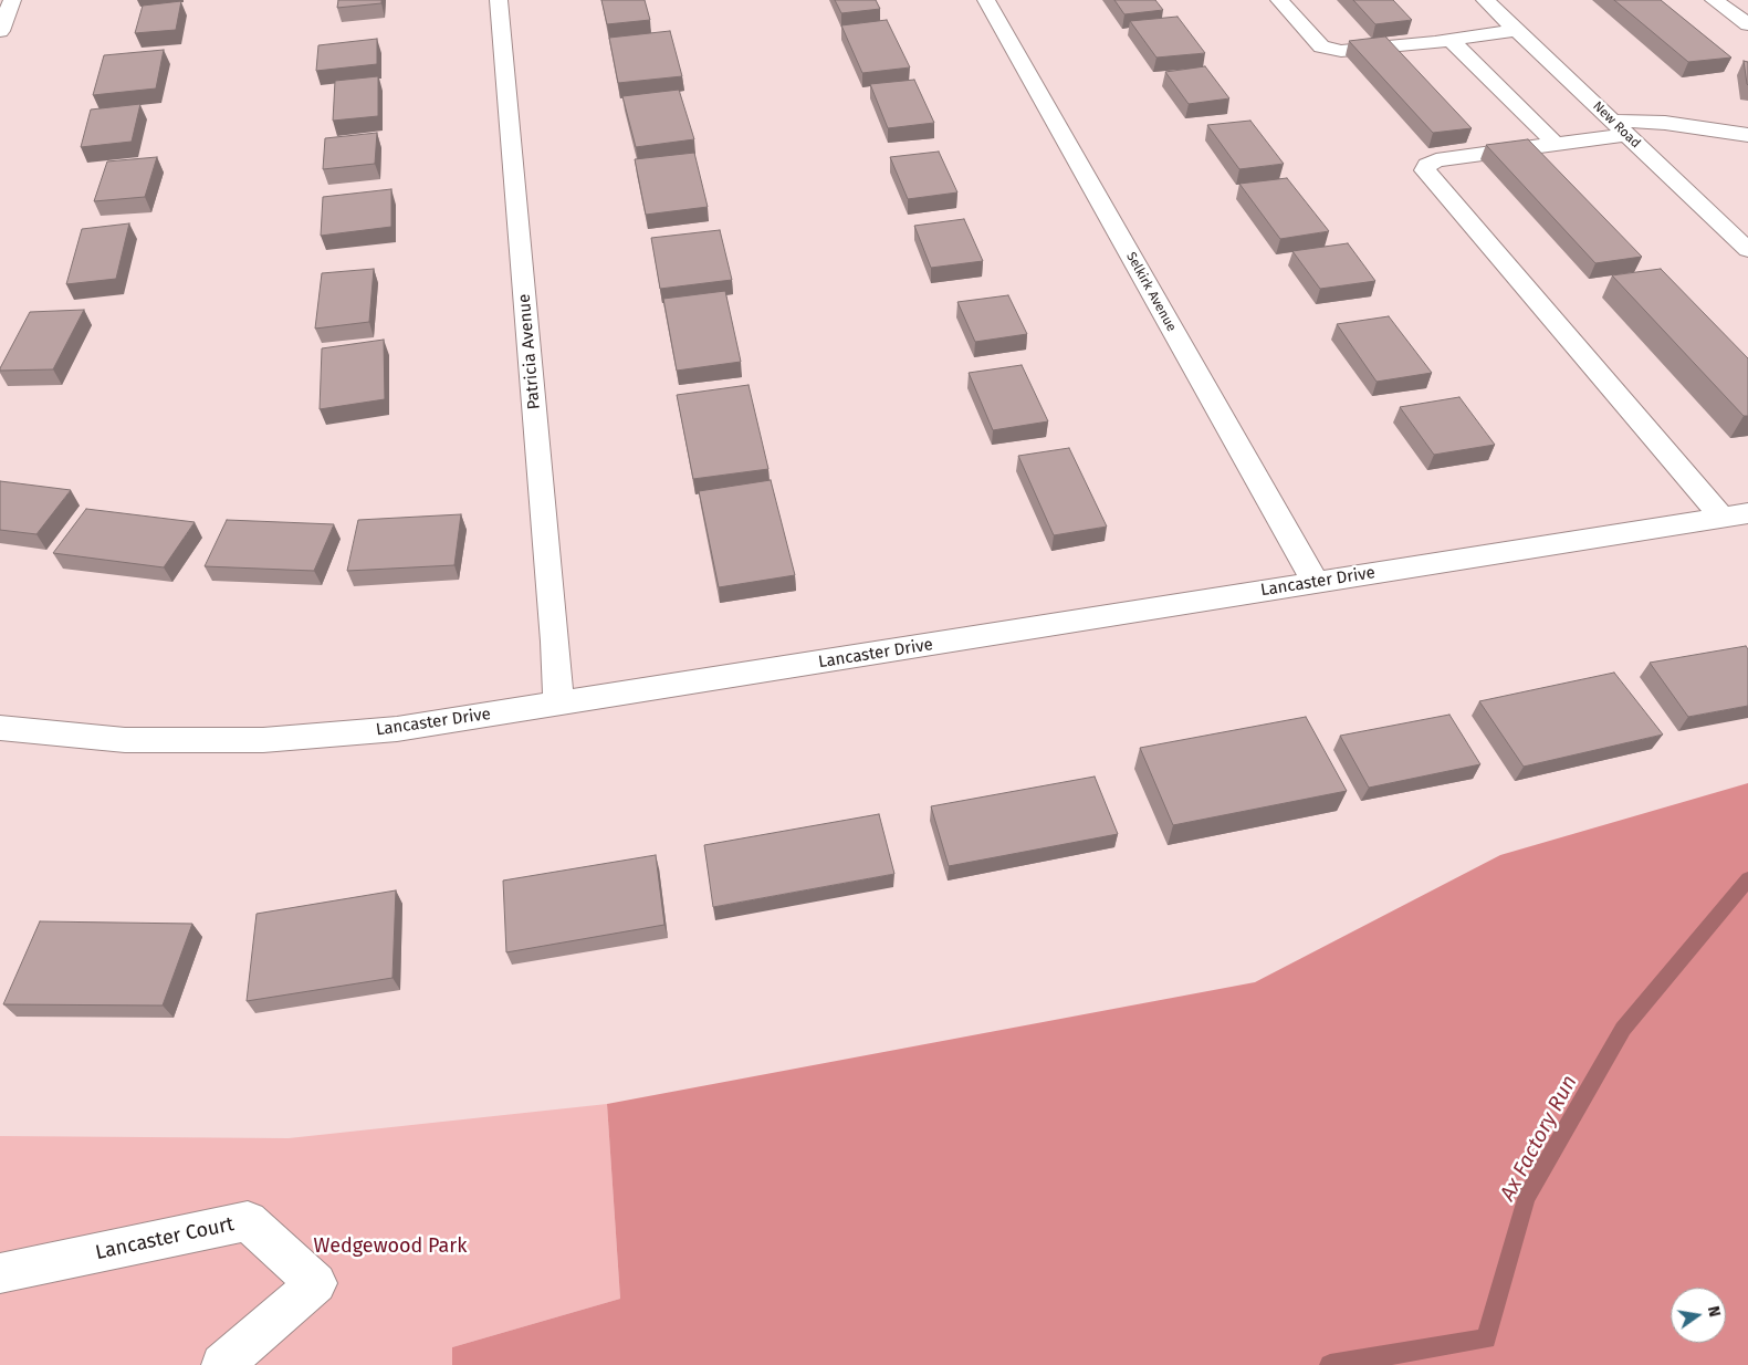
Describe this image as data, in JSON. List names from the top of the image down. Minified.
{"streets":{"street":["New Road","Selkirk Avenue","Patricia Avenue","Lancaster Drive","Lancaster Court"]},"crossings":[["Selkirk Avenue","Lancaster Drive"],["Patricia Avenue","Lancaster Drive"]],"water":["Ax Factory Run"],"parks":["Wedgewood Park"],"north":"right"}
